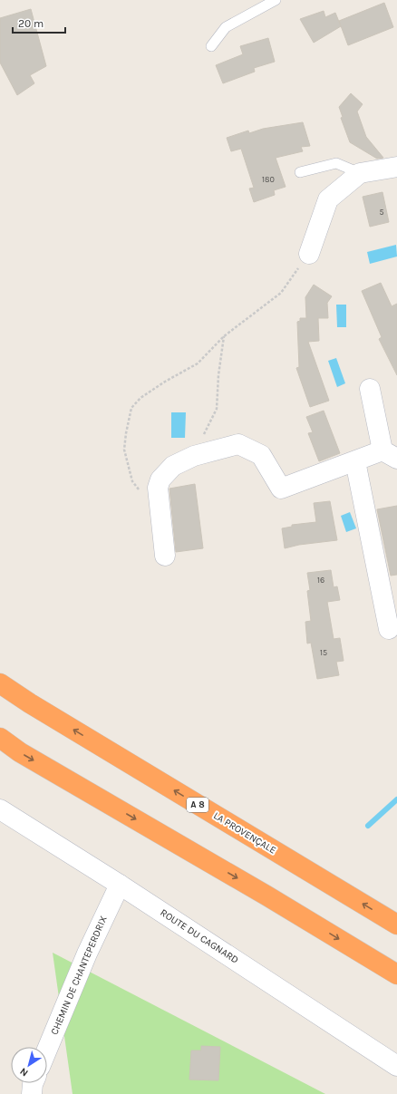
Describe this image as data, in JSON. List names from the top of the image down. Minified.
{"streets":{"highway":["A 8","LA PROVENÇALE"],"street":["ROUTE DU CAGNARD","CHEMIN DE CHANTEPERDRIX"]},"crossings":[["ROUTE DU CAGNARD","CHEMIN DE CHANTEPERDRIX"]],"house_numbers":["180","5","16","15"],"scale_bar":"20 m","north":"bottom left"}
